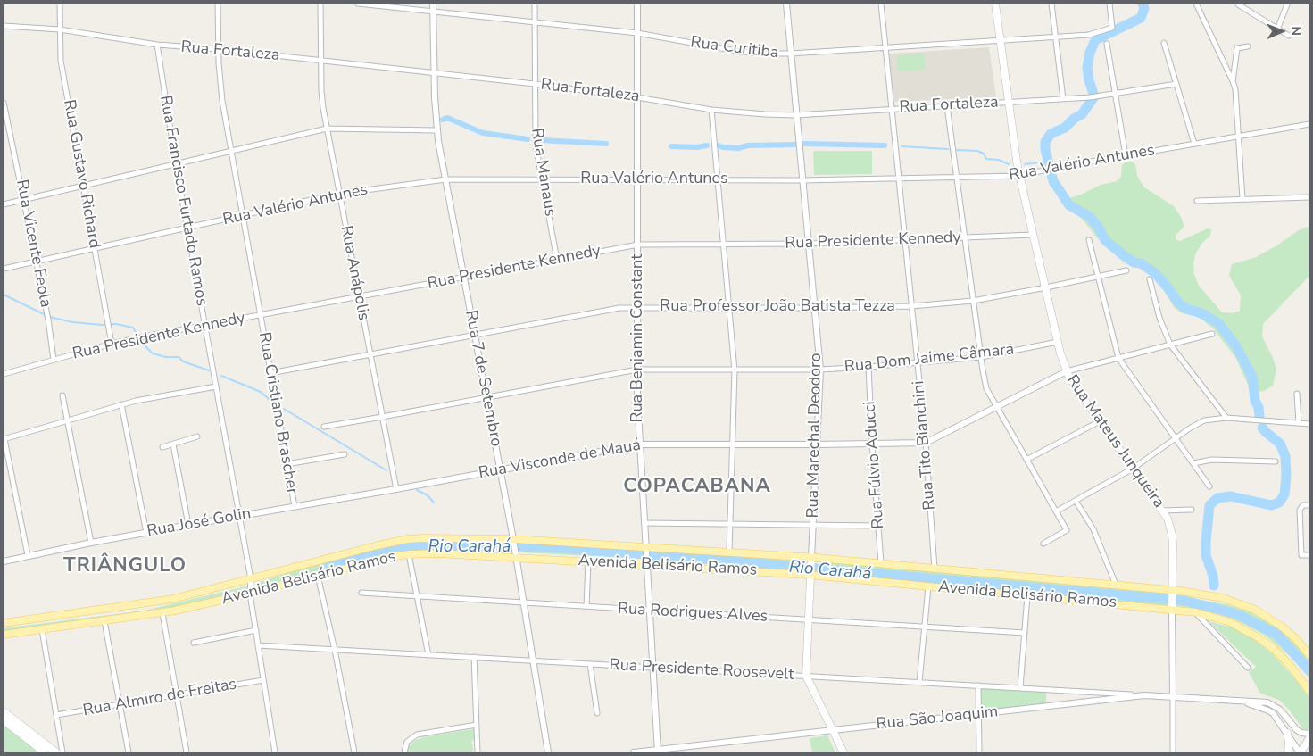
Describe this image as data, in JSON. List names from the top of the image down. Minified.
{"streets":{"main road":["Rua Marechal Deodoro","Rua Mateus Junqueira","Avenida Belisário Ramos"],"street":["Rua Curitiba","Rua Fortaleza","Rua Valério Antunes","Rua Manaus","Rua Gustavo Richard","Rua Francisco Furtado Ramos","Rua Presidente Kennedy","Rua Vicente Feola","Rua Anápolis","Rua Professor João Batista Tezza","Rua Benjamin Constant","Rua Dom Jaime Câmara","Rua 7 de Setembro","Rua Cristiano Brascher","Rua Tito Bianchini","Rua Visconde de Mauá","Rua Fúlvio Aducci","Rua José Golin","Rua Rodrigues Alves","Rua Presidente Roosevelt","Rua Almiro de Freitas","Rua São Joaquim"]},"crossings":[["Rua Curitiba","Rua Manaus"],["Rua Curitiba","Rua Benjamin Constant"],["Rua Curitiba","Rua 7 de Setembro"],["Rua Curitiba","Rua Marechal Deodoro"],["Rua Curitiba","Rua Mateus Junqueira"],["Rua Curitiba","Rua Tito Bianchini"],["Rua Fortaleza","Rua Manaus"],["Rua Fortaleza","Rua Gustavo Richard"],["Rua Fortaleza","Rua Francisco Furtado Ramos"],["Rua Fortaleza","Rua Anápolis"],["Rua Fortaleza","Rua Benjamin Constant"],["Rua Fortaleza","Rua 7 de Setembro"],["Rua Fortaleza","Rua Cristiano Brascher"],["Rua Fortaleza","Rua Marechal Deodoro"],["Rua Fortaleza","Rua Mateus Junqueira"],["Rua Fortaleza","Rua Tito Bianchini"],["Rua Valério Antunes","Rua Manaus"],["Rua Valério Antunes","Rua Gustavo Richard"],["Rua Valério Antunes","Rua Francisco Furtado Ramos"],["Rua Valério Antunes","Rua Vicente Feola"],["Rua Valério Antunes","Rua Anápolis"],["Rua Valério Antunes","Rua Benjamin Constant"],["Rua Valério Antunes","Rua 7 de Setembro"],["Rua Valério Antunes","Rua Cristiano Brascher"],["Rua Valério Antunes","Rua Marechal Deodoro"],["Rua Valério Antunes","Rua Mateus Junqueira"],["Rua Valério Antunes","Rua Tito Bianchini"],["Rua Manaus","Rua Presidente Kennedy"],["Rua Gustavo Richard","Rua Presidente Kennedy"],["Rua Francisco Furtado Ramos","Rua Presidente Kennedy"],["Rua Francisco Furtado Ramos","Rua José Golin"],["Rua Francisco Furtado Ramos","Avenida Belisário Ramos"],["Rua Francisco Furtado Ramos","Rua Presidente Roosevelt"],["Rua Francisco Furtado Ramos","Rua Almiro de Freitas"],["Rua Presidente Kennedy","Rua Vicente Feola"],["Rua Presidente Kennedy","Rua Anápolis"],["Rua Presidente Kennedy","Rua Benjamin Constant"],["Rua Presidente Kennedy","Rua 7 de Setembro"],["Rua Presidente Kennedy","Rua Cristiano Brascher"],["Rua Presidente Kennedy","Rua Marechal Deodoro"],["Rua Presidente Kennedy","Rua Mateus Junqueira"],["Rua Presidente Kennedy","Rua Tito Bianchini"],["Rua Anápolis","Rua Professor João Batista Tezza"],["Rua Anápolis","Rua Dom Jaime Câmara"],["Rua Anápolis","Rua Visconde de Mauá"],["Rua Anápolis","Rua José Golin"],["Rua Professor João Batista Tezza","Rua Benjamin Constant"],["Rua Professor João Batista Tezza","Rua 7 de Setembro"],["Rua Professor João Batista Tezza","Rua Cristiano Brascher"],["Rua Professor João Batista Tezza","Rua Marechal Deodoro"],["Rua Professor João Batista Tezza","Rua Mateus Junqueira"],["Rua Professor João Batista Tezza","Rua Tito Bianchini"],["Rua Benjamin Constant","Rua Dom Jaime Câmara"],["Rua Benjamin Constant","Rua Visconde de Mauá"],["Rua Benjamin Constant","Avenida Belisário Ramos"],["Rua Benjamin Constant","Rua Rodrigues Alves"],["Rua Benjamin Constant","Rua Presidente Roosevelt"],["Rua Benjamin Constant","Rua São Joaquim"],["Rua Dom Jaime Câmara","Rua 7 de Setembro"],["Rua Dom Jaime Câmara","Rua Marechal Deodoro"],["Rua Dom Jaime Câmara","Rua Mateus Junqueira"],["Rua Dom Jaime Câmara","Rua Tito Bianchini"],["Rua Dom Jaime Câmara","Rua Fúlvio Aducci"],["Rua 7 de Setembro","Rua Visconde de Mauá"],["Rua 7 de Setembro","Avenida Belisário Ramos"],["Rua 7 de Setembro","Rua Rodrigues Alves"],["Rua 7 de Setembro","Rua Presidente Roosevelt"],["Rua Cristiano Brascher","Rua José Golin"],["Rua Marechal Deodoro","Rua Visconde de Mauá"],["Rua Marechal Deodoro","Avenida Belisário Ramos"],["Rua Marechal Deodoro","Rua Rodrigues Alves"],["Rua Marechal Deodoro","Rua Presidente Roosevelt"],["Rua Marechal Deodoro","Rua São Joaquim"],["Rua Mateus Junqueira","Rua Visconde de Mauá"],["Rua Mateus Junqueira","Avenida Belisário Ramos"],["Rua Mateus Junqueira","Rua São Joaquim"],["Rua Tito Bianchini","Rua Visconde de Mauá"],["Rua Tito Bianchini","Avenida Belisário Ramos"],["Rua Visconde de Mauá","Rua Fúlvio Aducci"],["Rua Visconde de Mauá","Rua José Golin"],["Rua Fúlvio Aducci","Avenida Belisário Ramos"],["Rua Presidente Roosevelt","Rua São Joaquim"]],"districts":["COPACABANA","TRIÂNGULO"],"water":["Rio Carahá"],"north":"right"}
